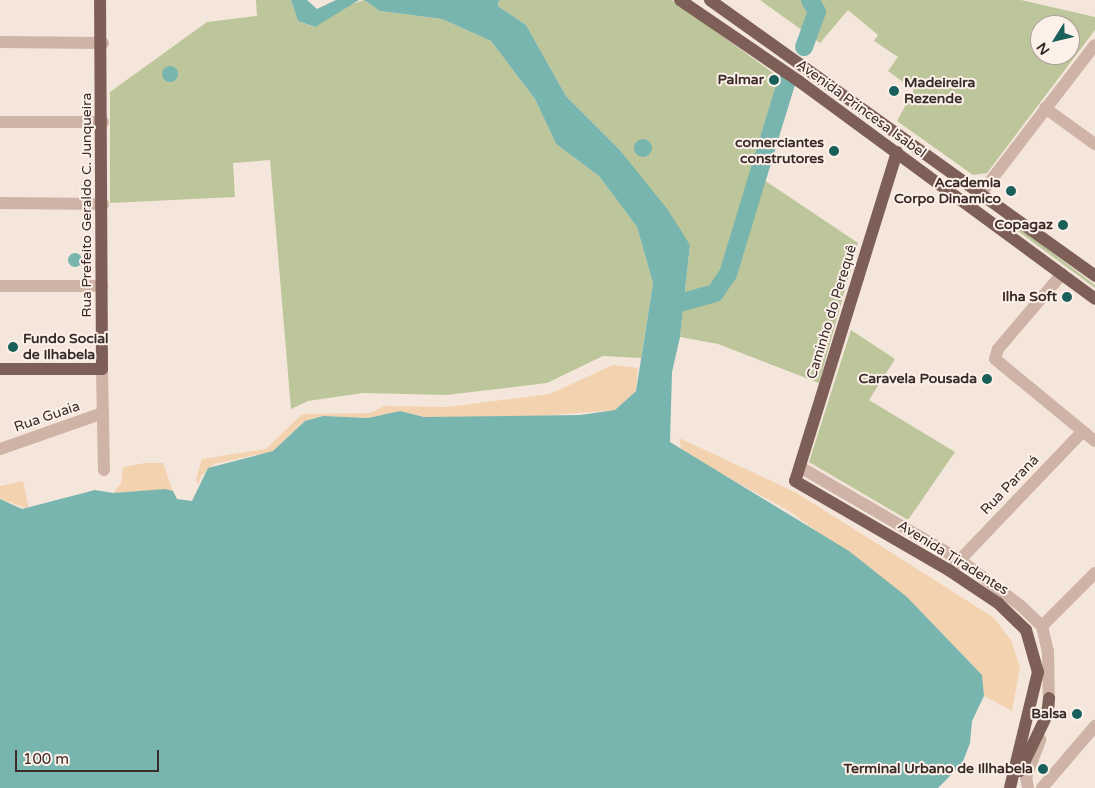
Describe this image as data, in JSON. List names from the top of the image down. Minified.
{"streets":{"main road":["Avenida Princesa Isabel","Rua Prefeito Geraldo C. Junqueira","Caminho do Perequê","Avenida Tiradentes"],"street":["Rua Guaia","Rua Paraná"]},"crossings":[["Avenida Princesa Isabel","Caminho do Perequê"],["Rua Prefeito Geraldo C. Junqueira","Rua Guaia"],["Caminho do Perequê","Avenida Tiradentes"],["Rua Paraná","Avenida Tiradentes"]],"places":["Palmar","Madeireira Rezende","comerciantes construtores","Academia Corpo Dinamico","Copagaz","Ilha Soft","Fundo Social de Ilhabela","Caravela Pousada","Balsa","Terminal Urbano de Illhabela"],"scale_bar":"100 m","north":"bottom left"}
